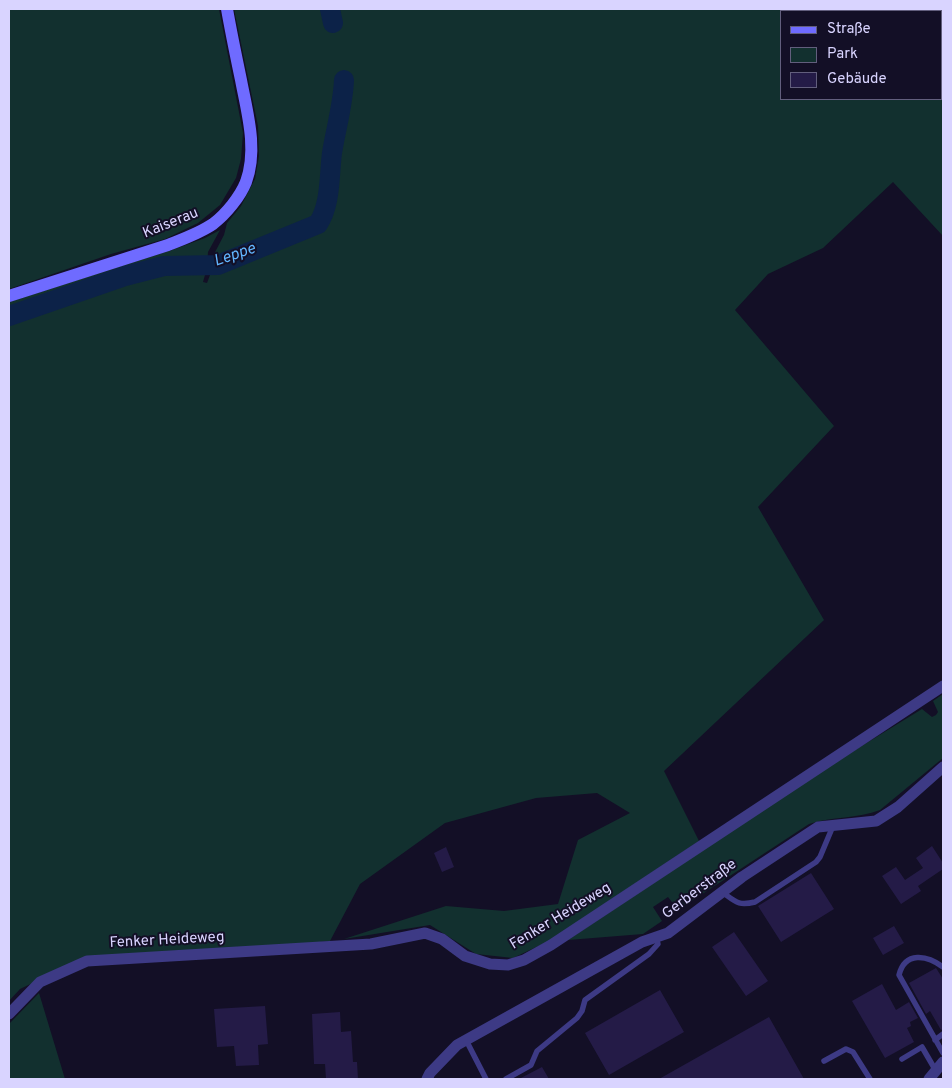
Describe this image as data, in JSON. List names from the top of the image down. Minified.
{"streets":{"main road":["Kaiserau"],"street":["Gerberstraße","Fenker Heideweg"]},"water":["Leppe"],"legend":["Straße","Park","Gebäude"]}
